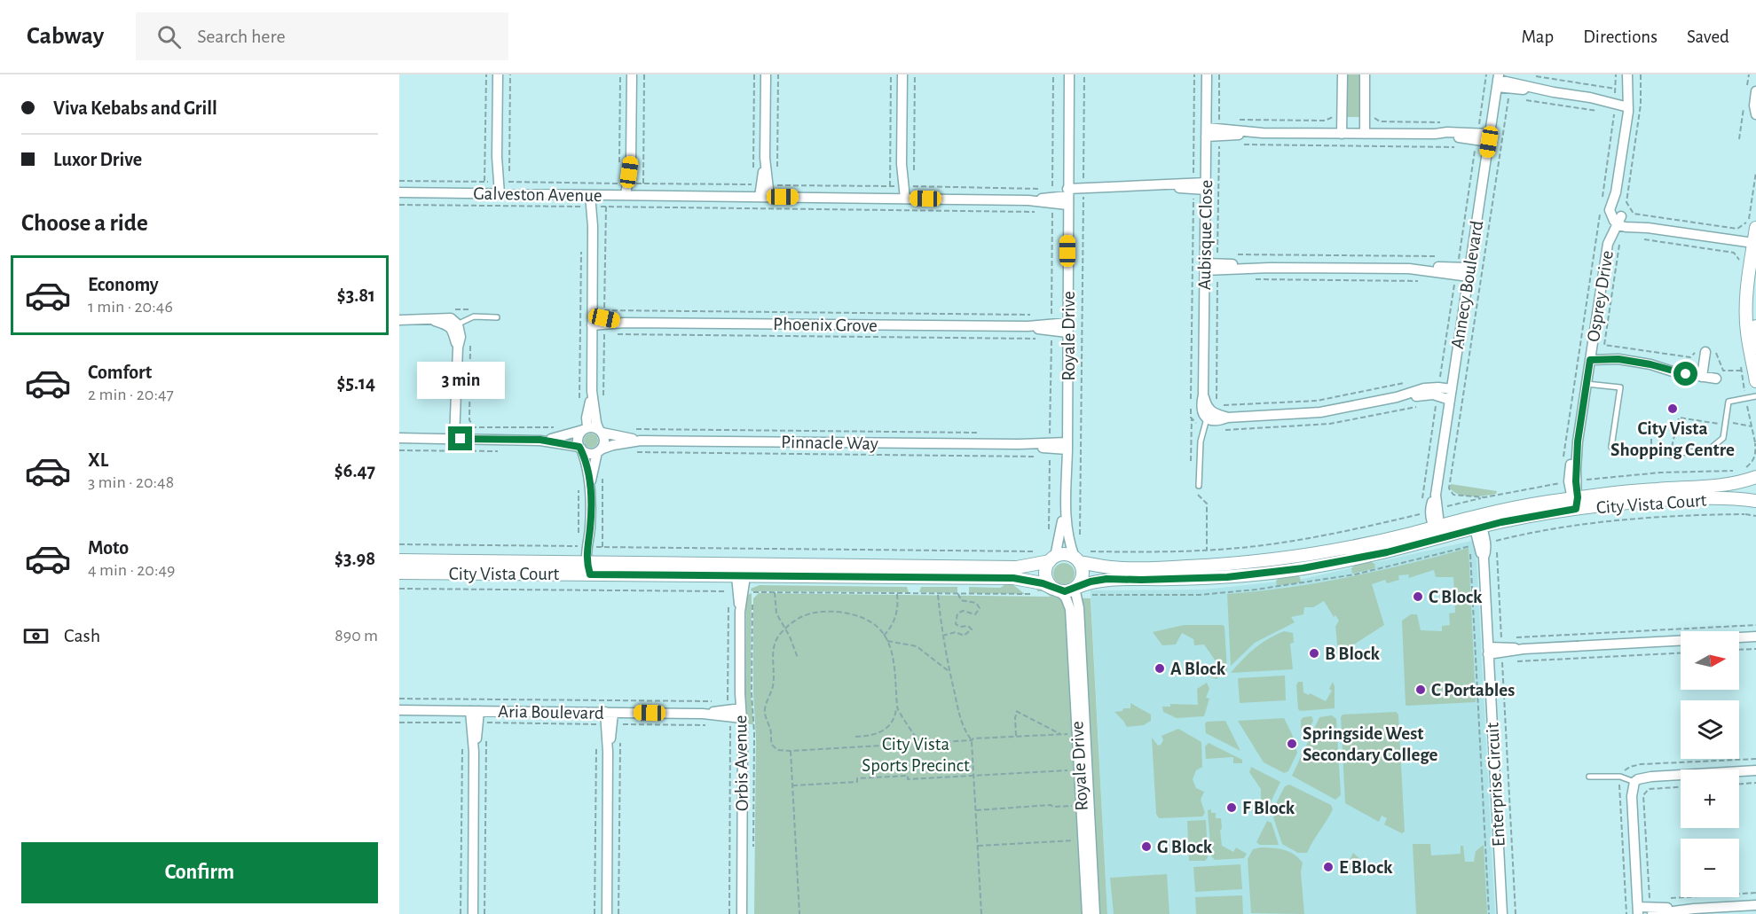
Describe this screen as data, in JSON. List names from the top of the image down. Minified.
{"streets":{"street":["Galveston Avenue","Aubisque Close","Annecy Boulevard","Osprey Drive","Phoenix Grove","Royale Drive","Pinnacle Way","City Vista Court","Aria Boulevard","Orbis Avenue","Enterprise Circuit"]},"crossings":[["Galveston Avenue","Aubisque Close"],["Galveston Avenue","Royale Drive"],["Annecy Boulevard","City Vista Court"],["Osprey Drive","City Vista Court"],["Phoenix Grove","Royale Drive"],["Royale Drive","Pinnacle Way"],["Royale Drive","City Vista Court"],["City Vista Court","Orbis Avenue"],["City Vista Court","Enterprise Circuit"],["Aria Boulevard","Orbis Avenue"]],"parks":["City Vista Sports Precinct"],"places":["City Vista Shopping Centre","C Block","B Block","A Block","C Portables","Springside West Secondary College","F Block","G Block","E Block"],"north":"right","page":{"header":"Cabway","search":"Search here","nav":["Map","Directions","Saved"],"banner":["Viva Kebabs and Grill","Luxor Drive"],"heading":"Choose a ride","list":[{"name":"Economy","note":"1 min · 20:46","value":"$3.81"},{"name":"Comfort","note":"2 min · 20:47","value":"$5.14"},{"name":"XL","note":"3 min · 20:48","value":"$6.47"},{"name":"Moto","note":"4 min · 20:49","value":"$3.98"}],"bubble":"3 min","pay":["Cash","890 m"],"map_buttons":["+","−"],"buttons":"Confirm"}}
